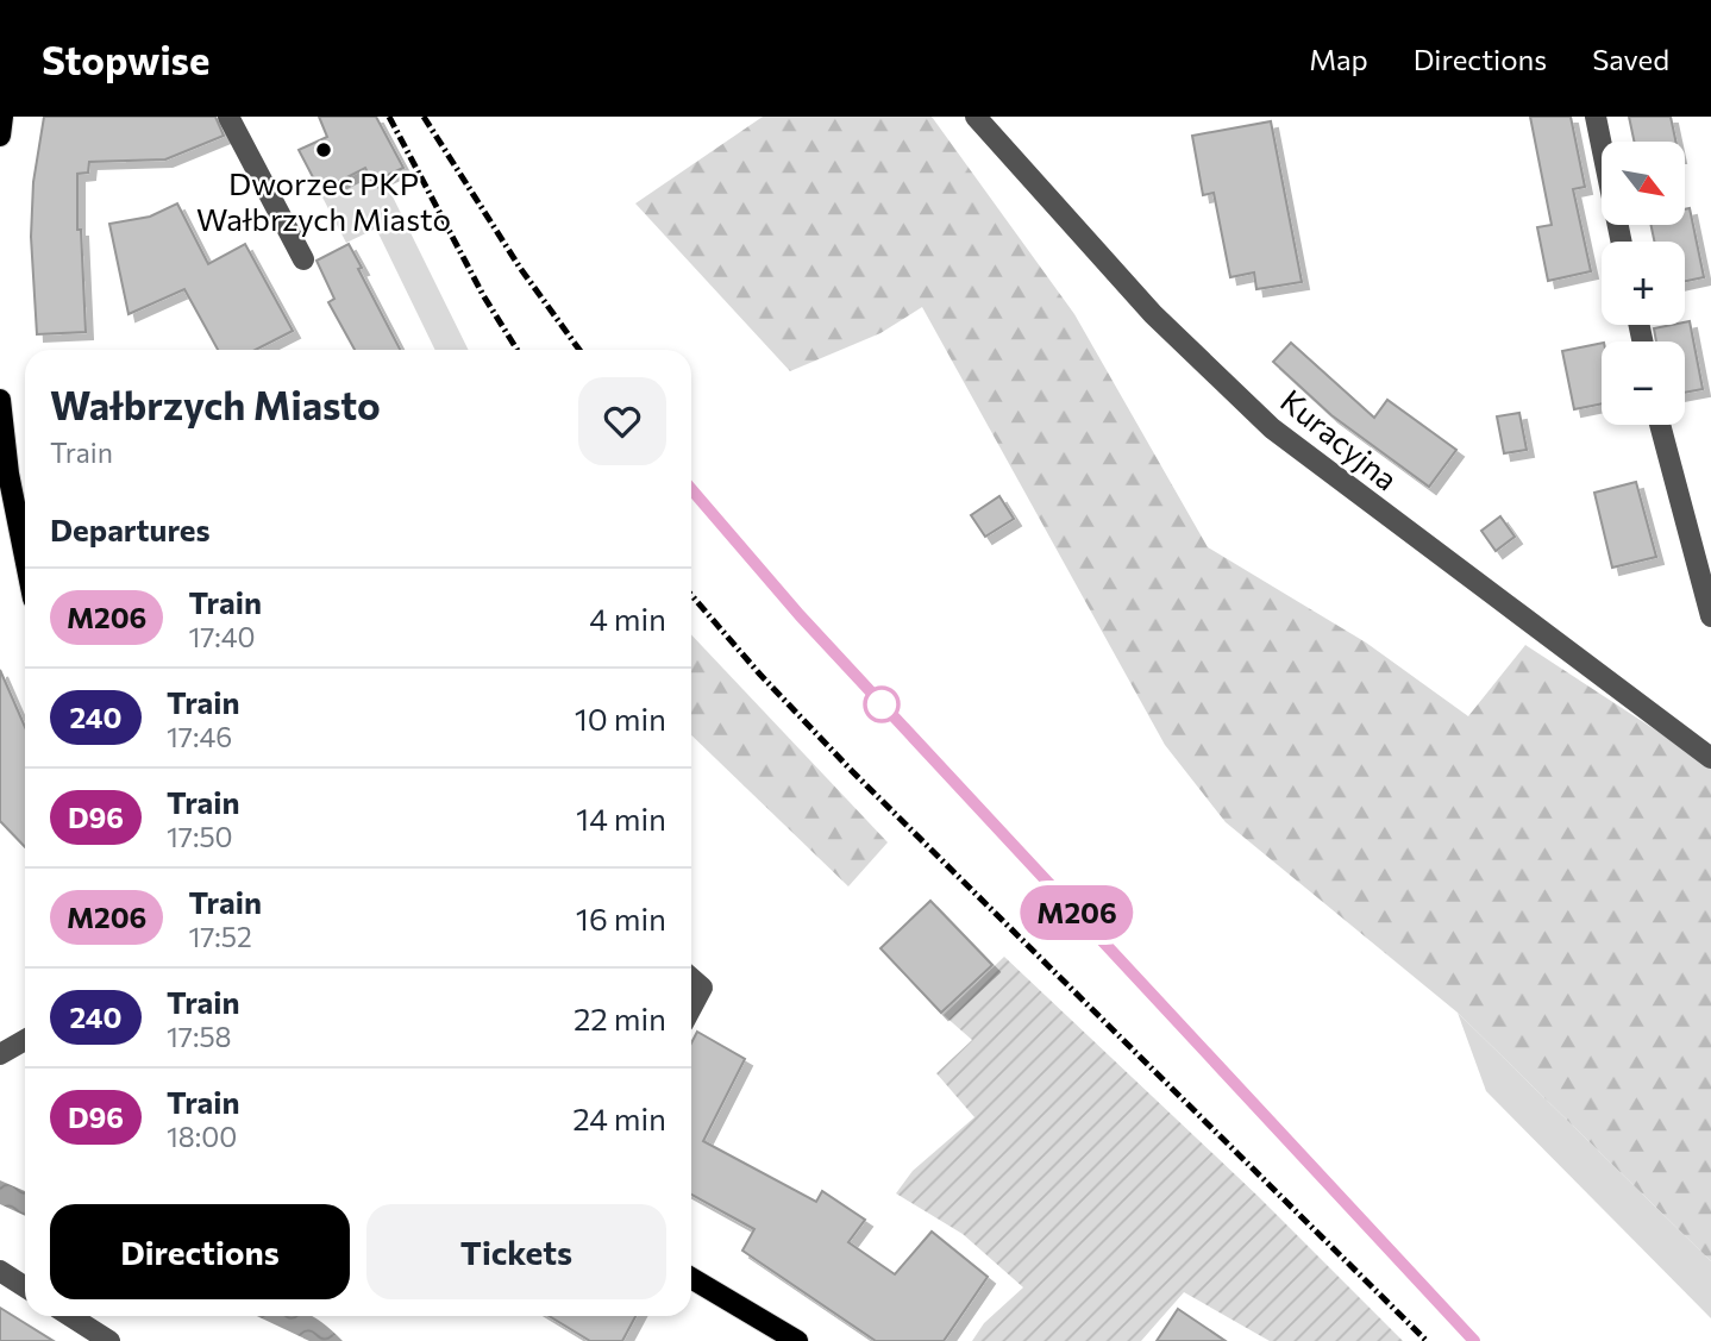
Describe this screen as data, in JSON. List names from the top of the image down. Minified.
{"streets":{"street":["Kuracyjna"]},"places":["Dworzec PKP Wałbrzych Miasto"],"north":"bottom right","page":{"header":"Stopwise","nav":["Map","Directions","Saved"],"on_map":"M206","map_buttons":["+","−"],"heading":[["Wałbrzych Miasto","Train"],"Departures"],"list":[{"mark":"M206","name":"Train","note":"17:40","value":"4 min"},{"mark":"240","name":"Train","note":"17:46","value":"10 min"},{"mark":"D96","name":"Train","note":"17:50","value":"14 min"},{"mark":"M206","name":"Train","note":"17:52","value":"16 min"},{"mark":"240","name":"Train","note":"17:58","value":"22 min"},{"mark":"D96","name":"Train","note":"18:00","value":"24 min"}],"buttons":["Directions","Tickets"]}}
